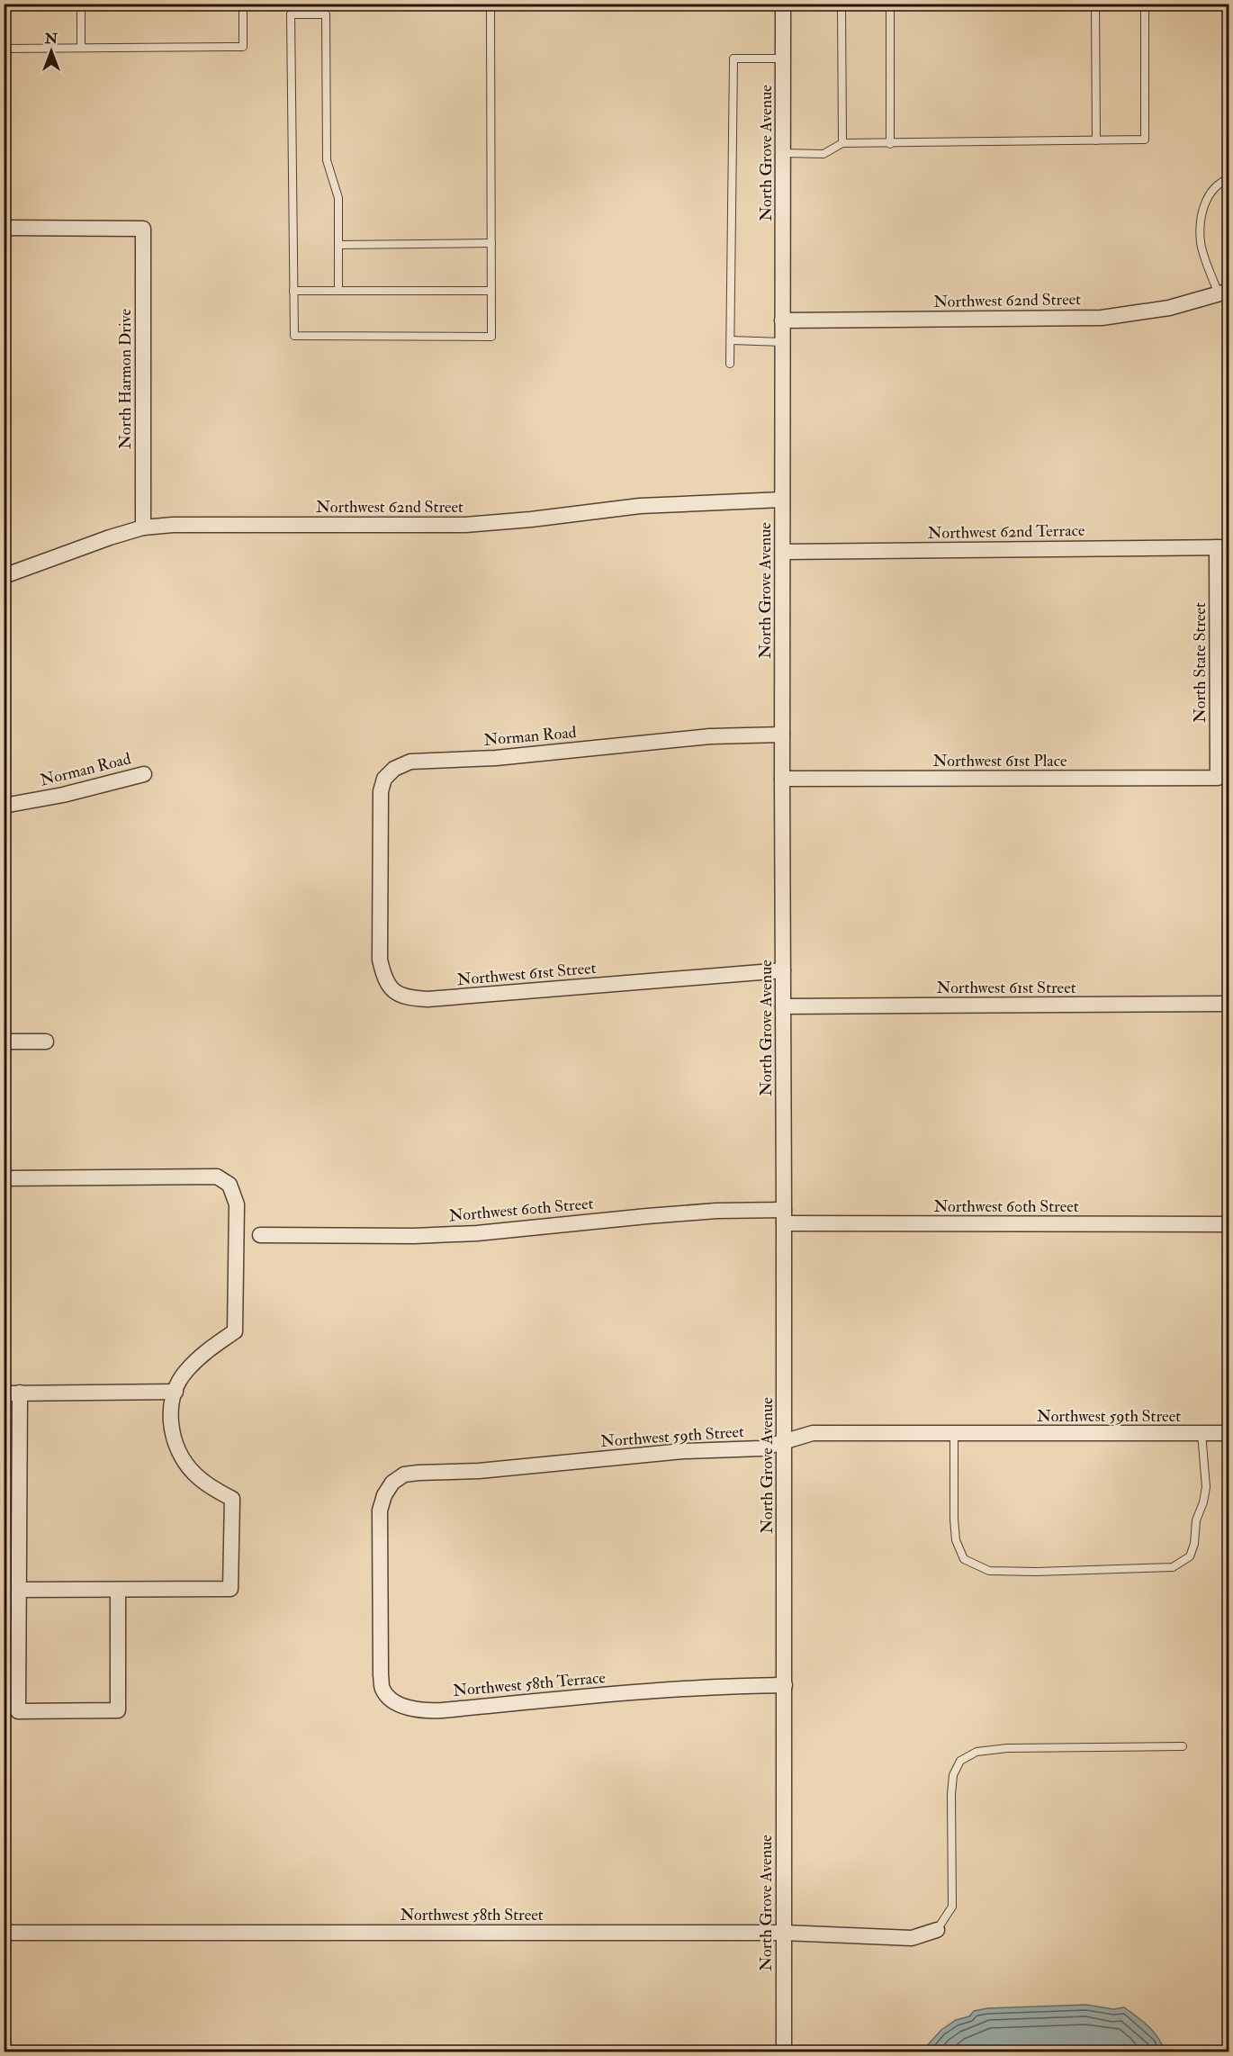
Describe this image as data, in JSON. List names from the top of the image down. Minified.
{"streets":{"street":["North Grove Avenue","Northwest 62nd Street","North Harmon Drive","Northwest 62nd Terrace","North State Street","Norman Road","Northwest 61st Place","Northwest 61st Street","Northwest 60th Street","Northwest 59th Street","Northwest 58th Terrace","Northwest 58th Street"]},"crossings":[["North Grove Avenue","Northwest 62nd Street"],["North Grove Avenue","Northwest 62nd Terrace"],["North Grove Avenue","Norman Road"],["North Grove Avenue","Northwest 61st Place"],["North Grove Avenue","Northwest 61st Street"],["North Grove Avenue","Northwest 60th Street"],["North Grove Avenue","Northwest 59th Street"],["North Grove Avenue","Northwest 58th Terrace"],["North Grove Avenue","Northwest 58th Street"],["Northwest 62nd Street","North Harmon Drive"],["Northwest 62nd Terrace","North State Street"],["North State Street","Northwest 61st Place"],["Norman Road","Northwest 61st Street"],["Northwest 59th Street","Northwest 58th Terrace"]],"north":"top"}
